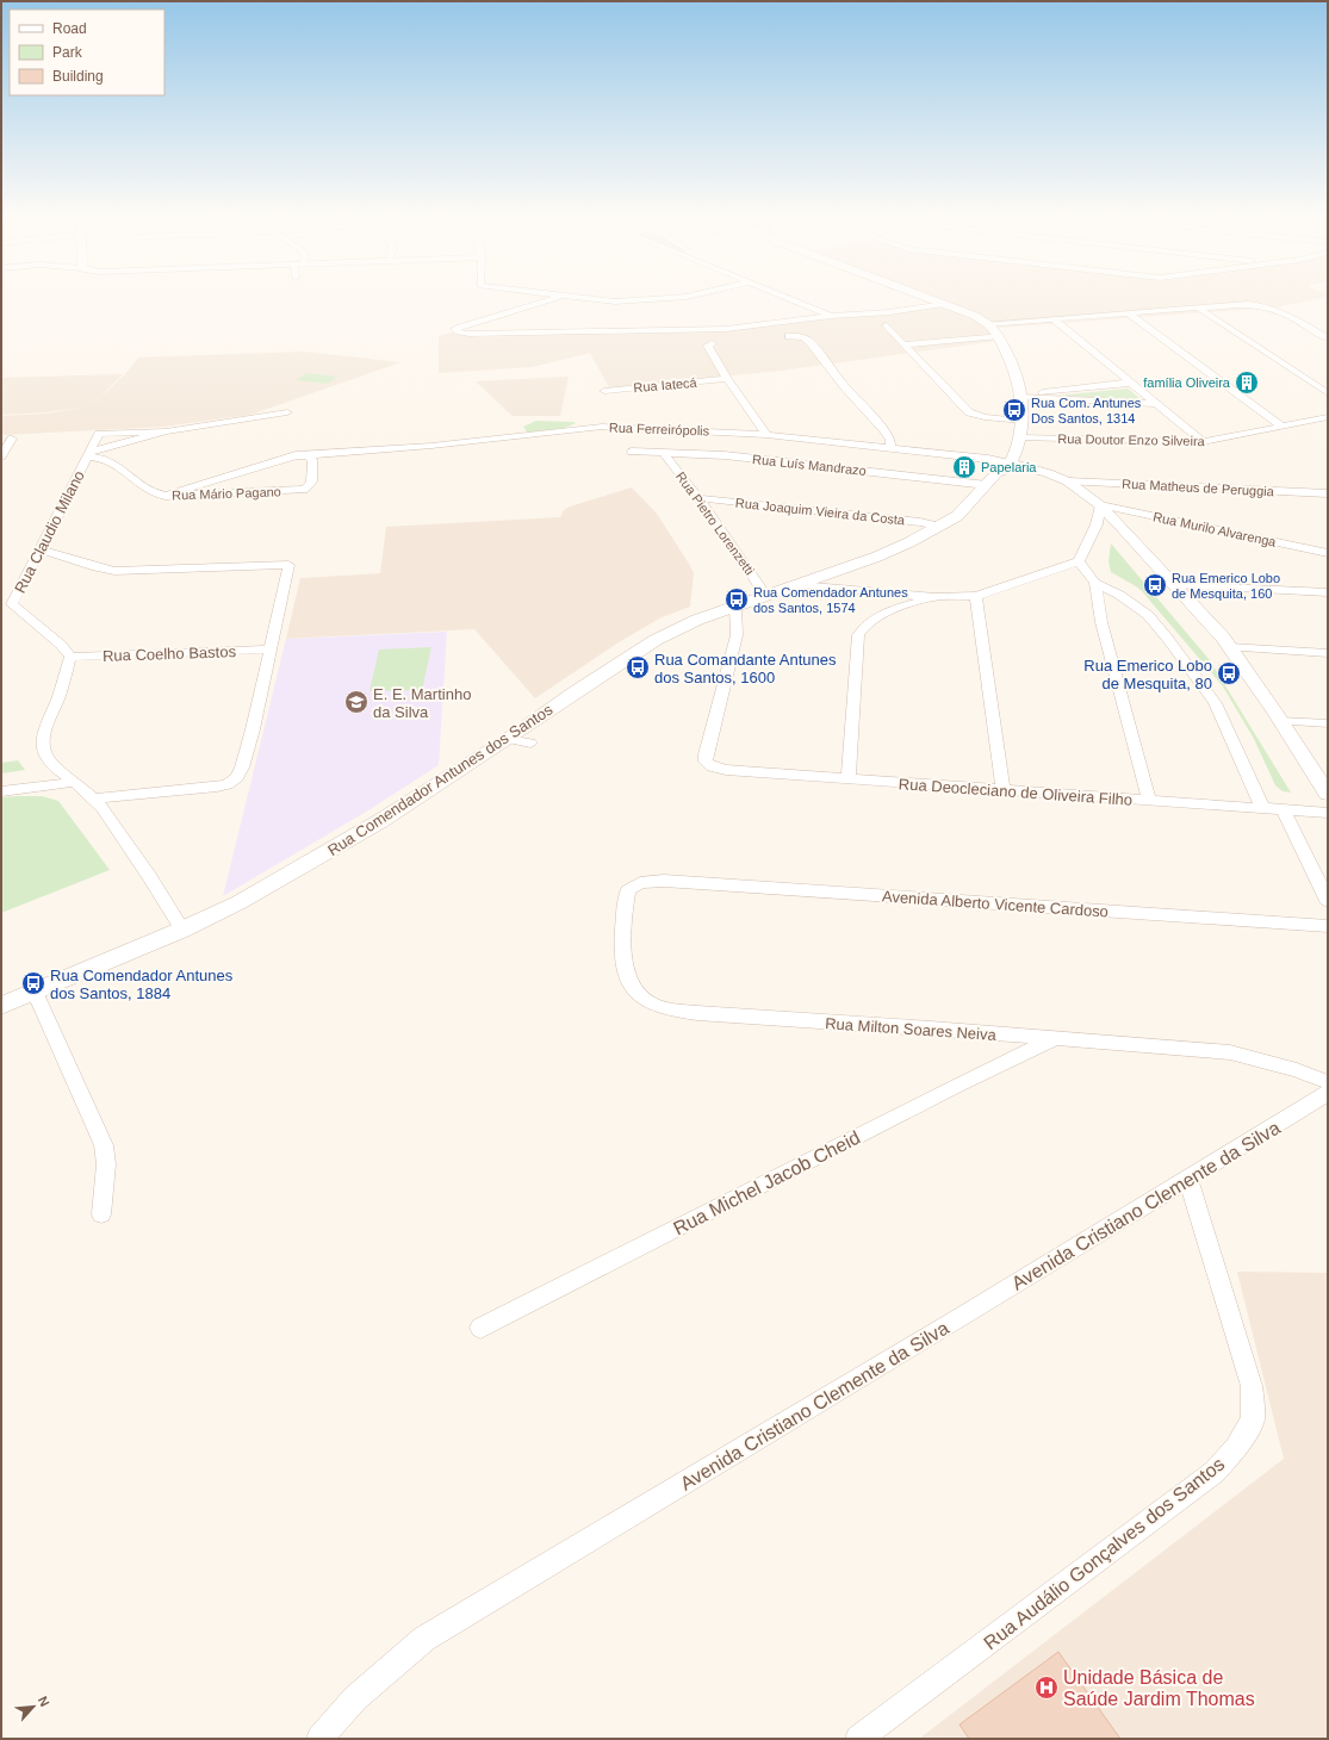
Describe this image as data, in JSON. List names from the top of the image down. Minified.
{"streets":{"street":["Rua Iatecá","Rua Ferreirópolis","Rua Doutor Enzo Silveira","Rua Luís Mandrazo","Rua Matheus de Peruggia","Rua Mário Pagano","Rua Joaquim Vieira da Costa","Rua Pietro Lorenzetti","Rua Murilo Alvarenga","Rua Claudio Milano","Rua Coelho Bastos","Rua Comendador Antunes dos Santos","Rua Deocleciano de Oliveira Filho","Avenida Alberto Vicente Cardoso","Rua Milton Soares Neiva","Rua Michel Jacob Cheid","Avenida Cristiano Clemente da Silva","Rua Audálio Gonçalves dos Santos"]},"crossings":[["Rua Ferreirópolis","Rua Luís Mandrazo"],["Rua Ferreirópolis","Rua Mário Pagano"],["Rua Ferreirópolis","Rua Comendador Antunes dos Santos"],["Rua Doutor Enzo Silveira","Rua Comendador Antunes dos Santos"],["Rua Luís Mandrazo","Rua Pietro Lorenzetti"],["Rua Luís Mandrazo","Rua Comendador Antunes dos Santos"],["Rua Mário Pagano","Rua Claudio Milano"],["Rua Joaquim Vieira da Costa","Rua Pietro Lorenzetti"],["Rua Joaquim Vieira da Costa","Rua Comendador Antunes dos Santos"],["Rua Pietro Lorenzetti","Rua Comendador Antunes dos Santos"],["Rua Claudio Milano","Rua Coelho Bastos"],["Rua Comendador Antunes dos Santos","Rua Deocleciano de Oliveira Filho"],["Avenida Alberto Vicente Cardoso","Rua Milton Soares Neiva"],["Rua Milton Soares Neiva","Rua Michel Jacob Cheid"],["Avenida Cristiano Clemente da Silva","Rua Audálio Gonçalves dos Santos"]],"places":{"building":["família Oliveira","Papelaria"],"bus stop":["Rua Com. Antunes Dos Santos, 1314","Rua Emerico Lobo de Mesquita, 160","Rua Comendador Antunes dos Santos, 1574","Rua Comandante Antunes dos Santos, 1600","Rua Emerico Lobo de Mesquita, 80","Rua Comendador Antunes dos Santos, 1884"],"school or university":["E. E. Martinho da Silva"],"hospital":["Unidade Básica de Saúde Jardim Thomas"]},"legend":["Road","Park","Building"],"north":"top right"}
